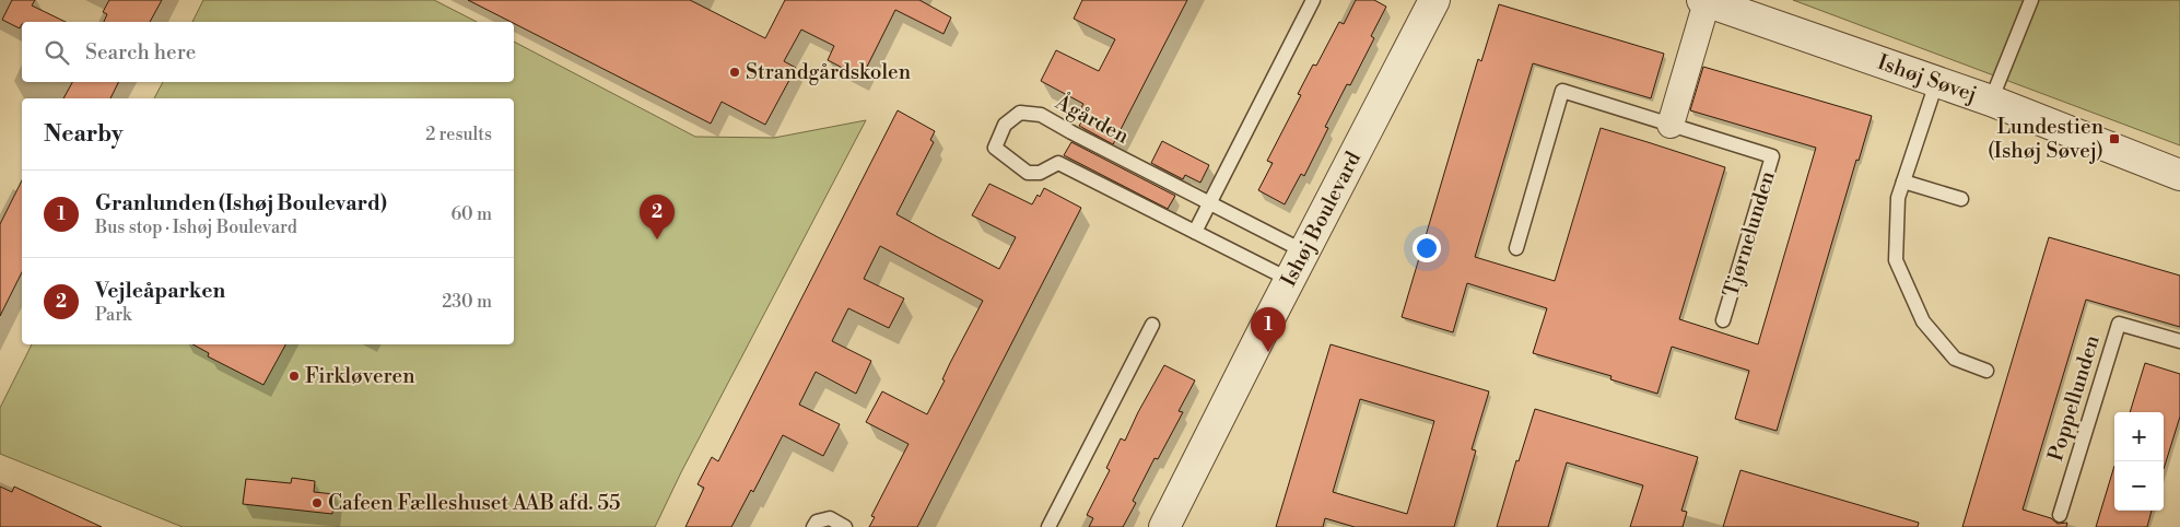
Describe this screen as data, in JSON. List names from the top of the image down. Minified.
{"streets":{"street":["Ishøj Søvej","Ishøj Boulevard"],"lane":["Ågården","Tjørnelunden","Poppellunden"]},"crossings":[["Ågården","Ishøj Boulevard"]],"places":{"other":["Strandgårdskolen","Firkløveren","Cafeen Fælleshuset AAB afd. 55"],"transit":["Lundestien (Ishøj Søvej)"]},"page":{"search":"Search here","heading":["Nearby","2 results"],"list":[{"mark":"1","name":"Granlunden (Ishøj Boulevard)","note":"Bus stop · Ishøj Boulevard","value":"60 m"},{"mark":"2","name":"Vejleåparken","note":"Park","value":"230 m"}],"pins":["2","1"],"map_buttons":["+","−"]}}
